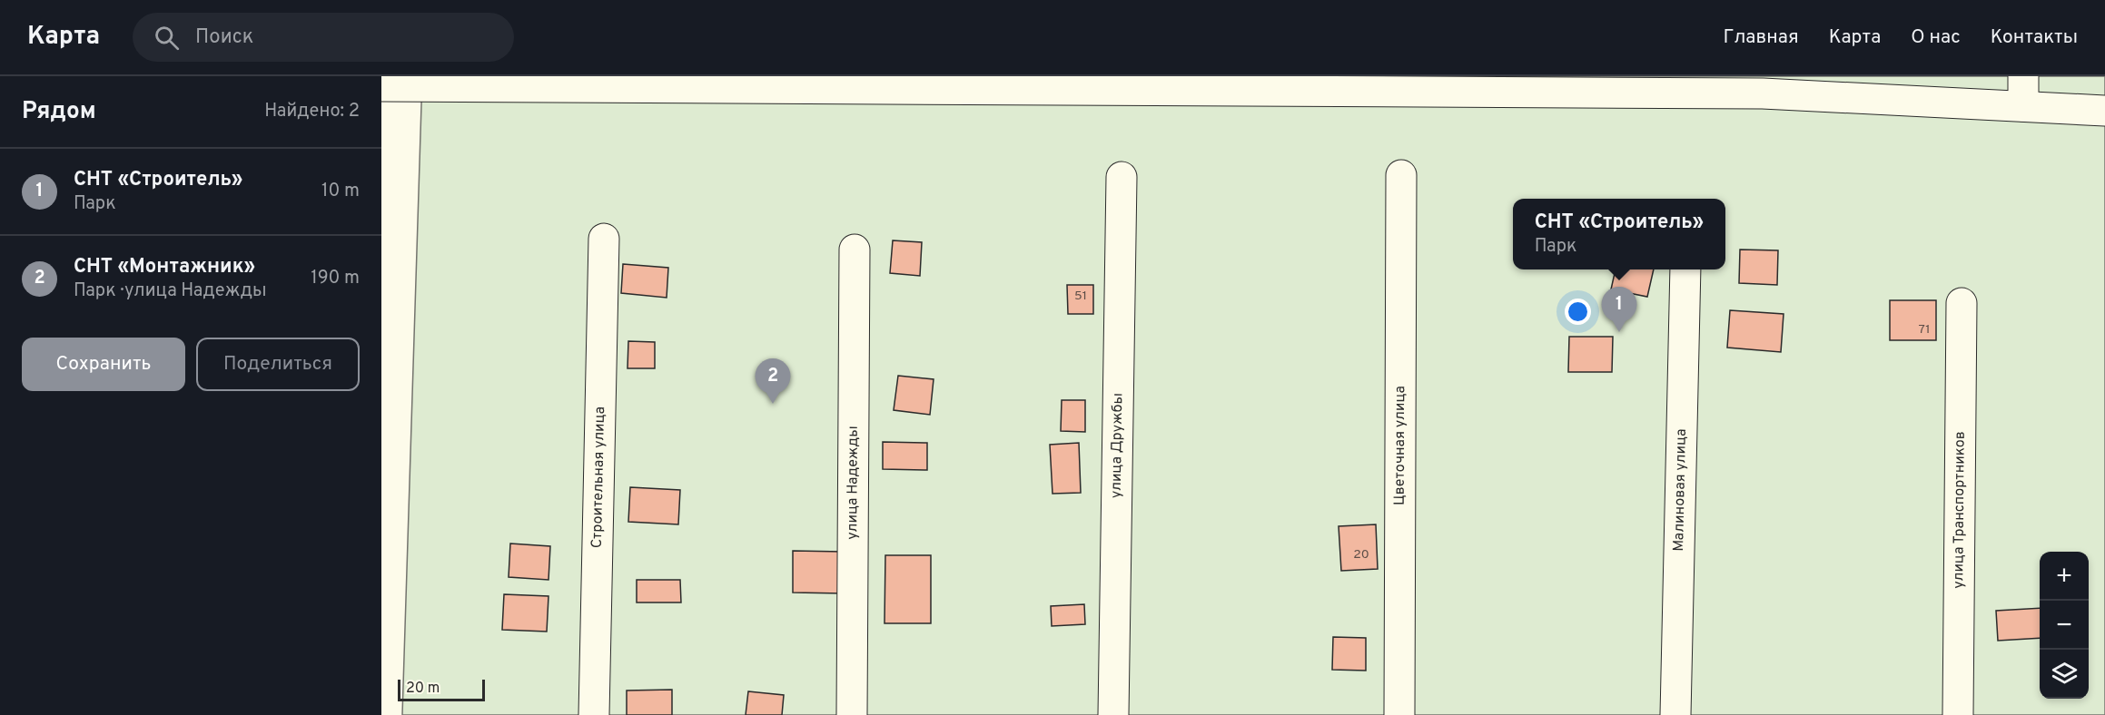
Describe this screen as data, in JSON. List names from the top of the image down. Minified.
{"streets":{"street":["Цветочная улица","улица Дружбы","Строительная улица","улица Надежды","Малиновая улица","улица Транспортников"]},"house_numbers":["51","71","20"],"scale_bar":"20 m","page":{"header":"Карта","search":"Поиск","nav":["Главная","Карта","О нас","Контакты"],"heading":["Рядом","Найдено: 2"],"list":[{"mark":"1","name":"СНТ «Строитель»","note":"Парк","value":"10 m"},{"mark":"2","name":"СНТ «Монтажник»","note":"Парк · улица Надежды","value":"190 m"}],"popup":["СНТ «Строитель»","Парк"],"pins":["1","2"],"buttons":["Сохранить","Поделиться"],"map_buttons":["+","−"],"scale":"20 m"}}
